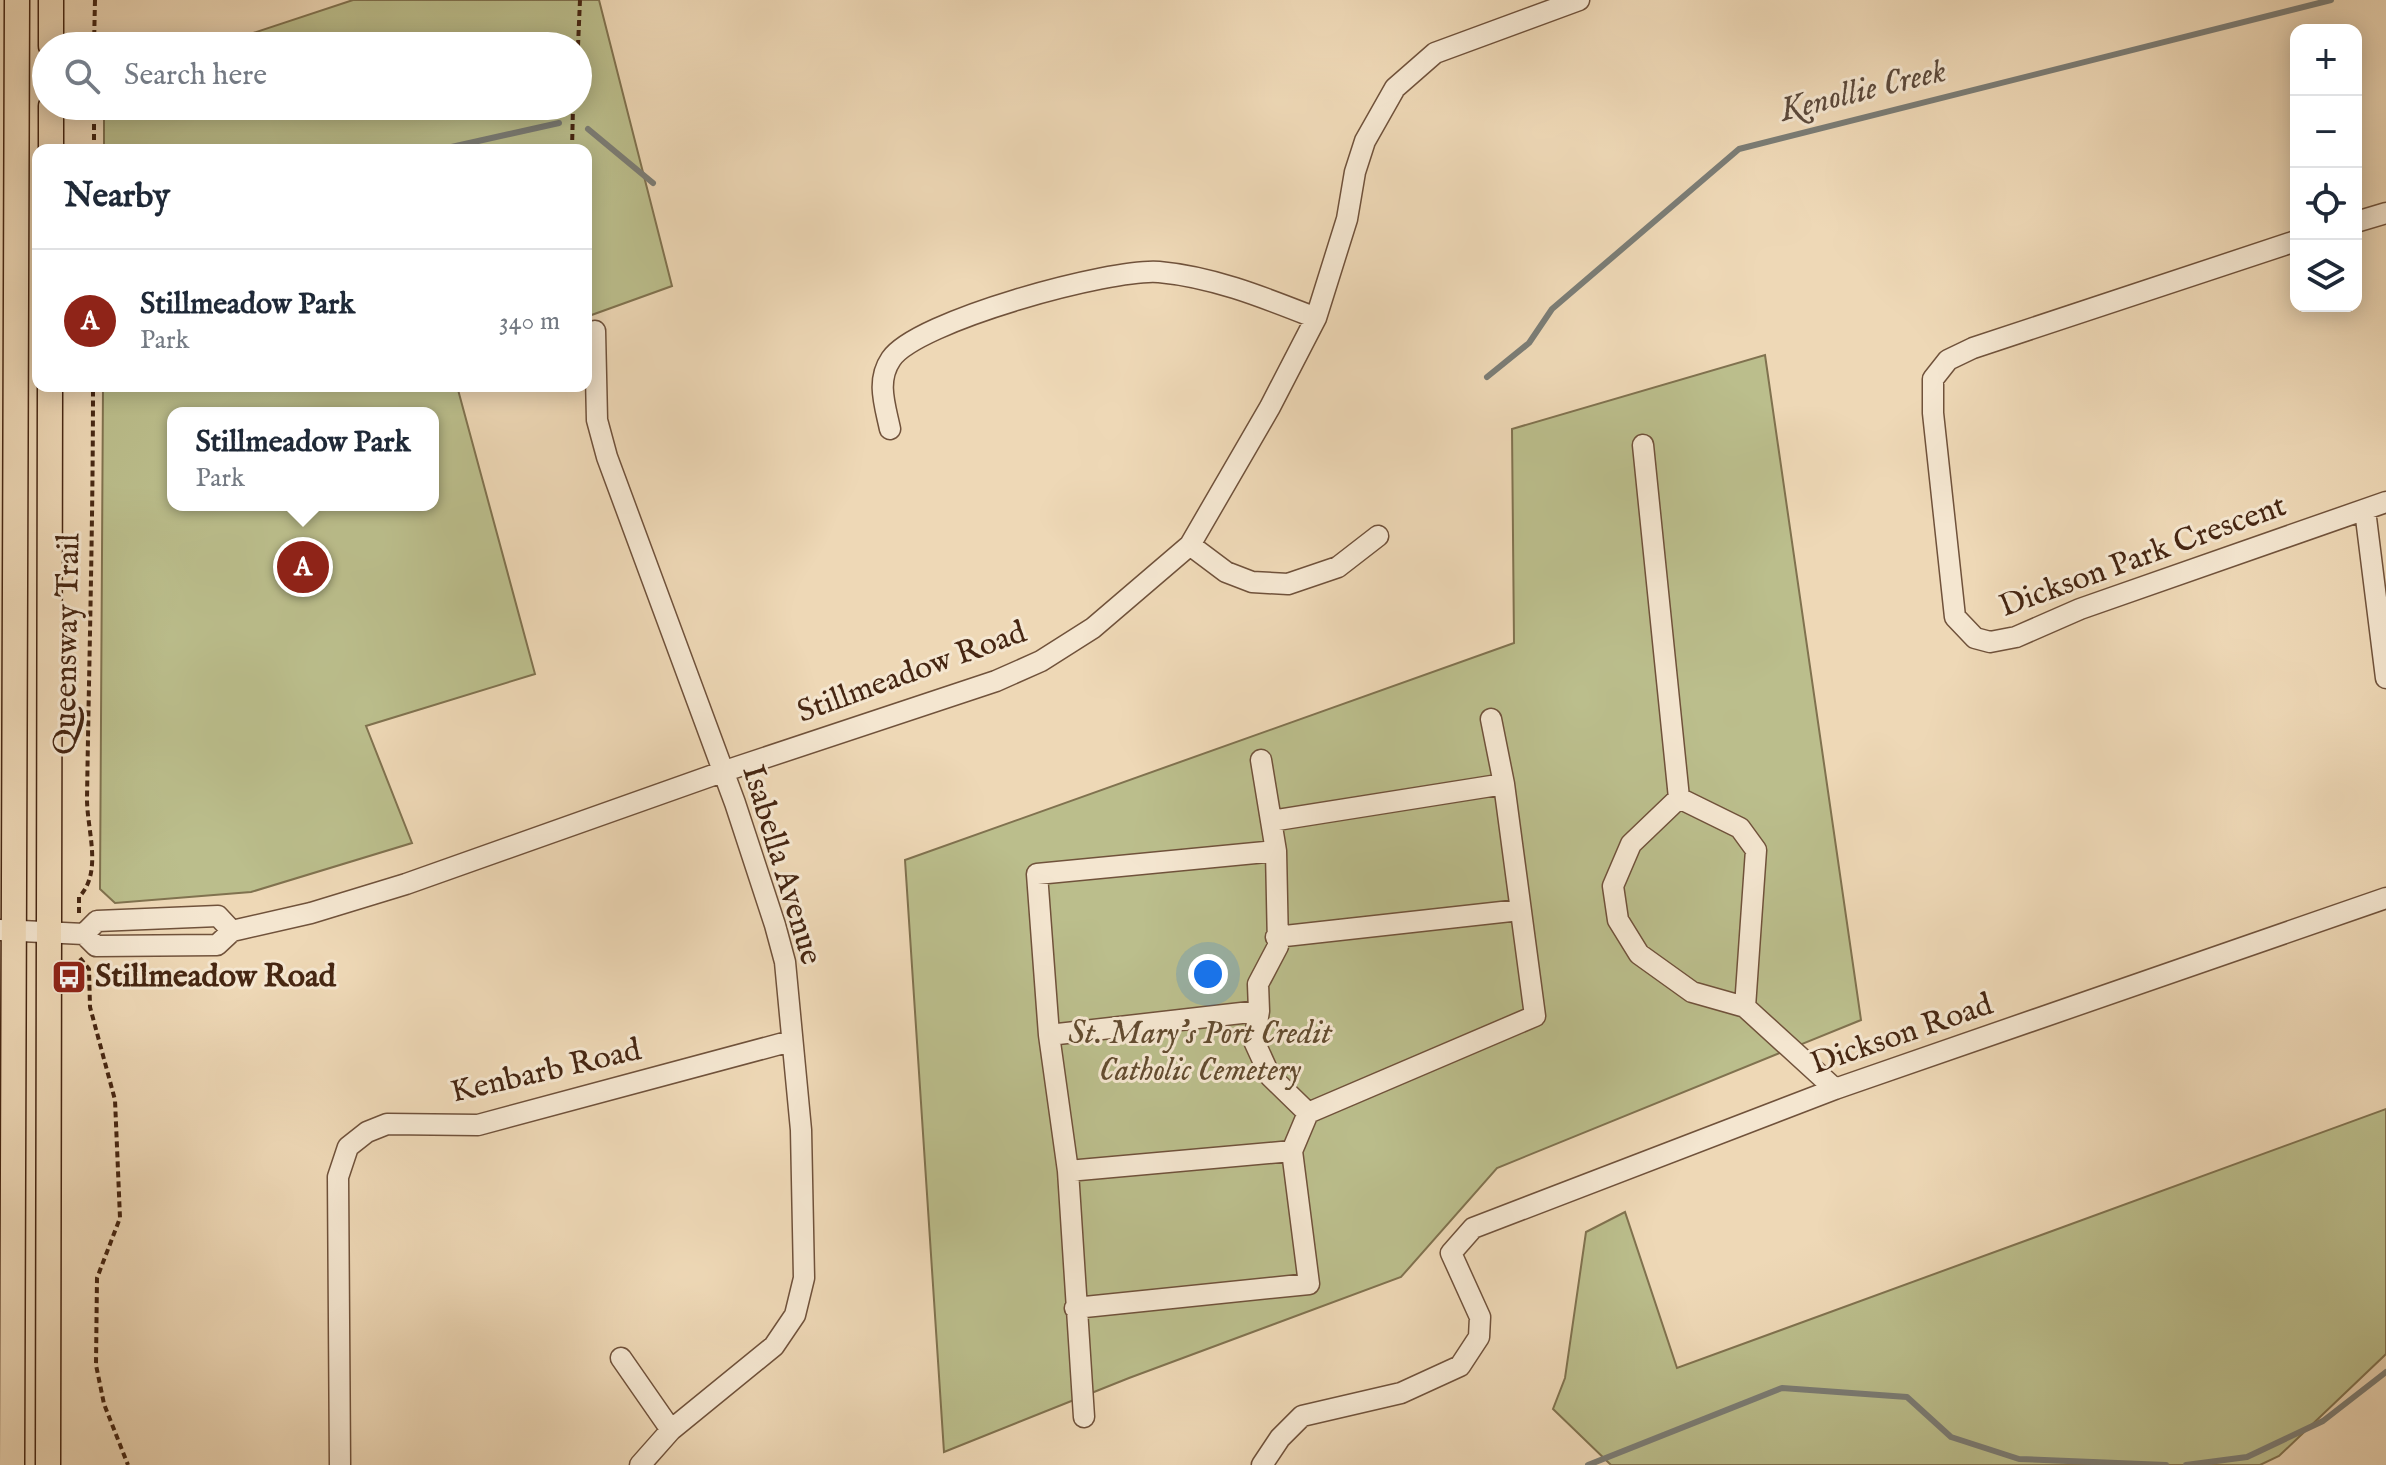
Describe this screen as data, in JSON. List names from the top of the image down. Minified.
{"streets":{"street":["Dickson Park Crescent","Stillmeadow Road","Isabella Avenue","Dickson Road","Kenbarb Road"],"path":["Queensway Trail"]},"crossings":[["Stillmeadow Road","Isabella Avenue"],["Isabella Avenue","Kenbarb Road"]],"water":["Kenollie Creek"],"parks":["St. Mary's Port Credit Catholic Cemetery"],"places":{"bus stop":["Stillmeadow Road"]},"page":{"map_buttons":["+","−"],"search":"Search here","heading":"Nearby","list":[{"mark":"A","name":"Stillmeadow Park","note":"Park","value":"340 m"}],"popup":["Stillmeadow Park","Park"],"pins":"A"}}
